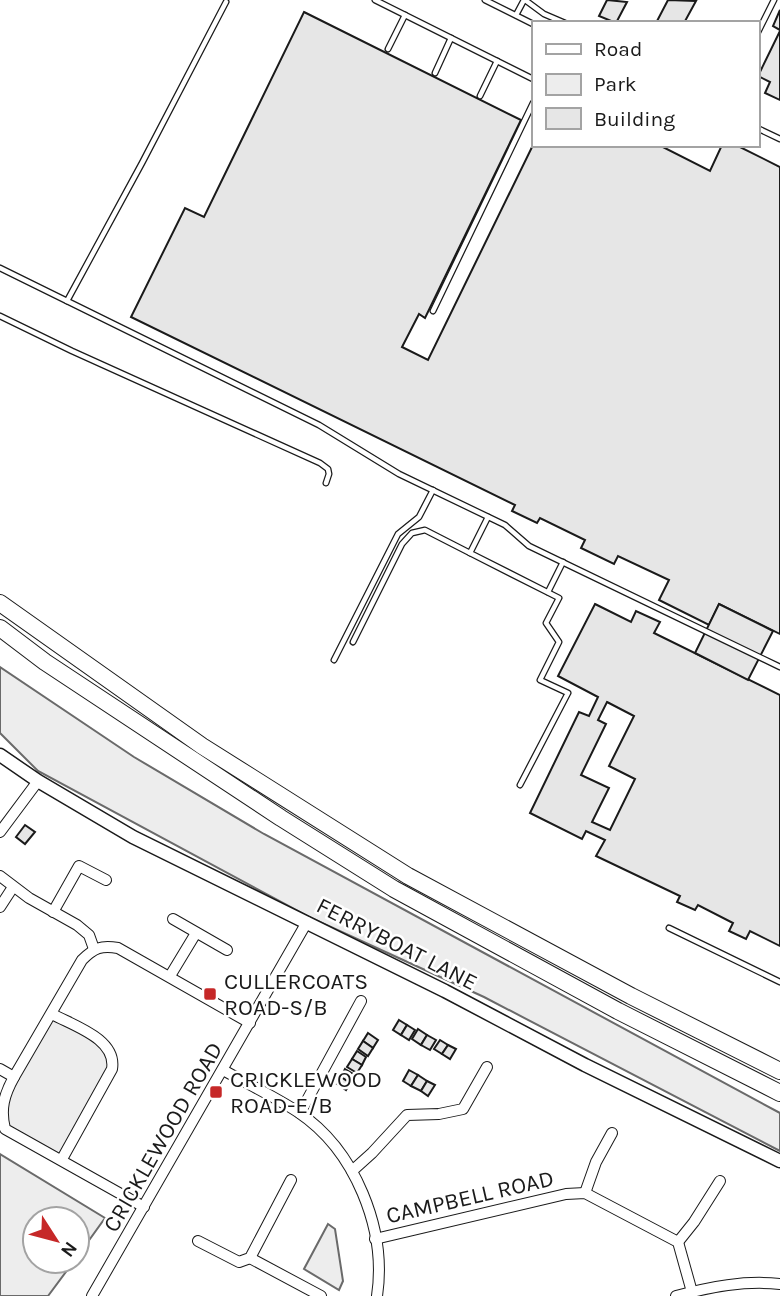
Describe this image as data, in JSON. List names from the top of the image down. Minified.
{"streets":{"street":["FERRYBOAT LANE","CRICKLEWOOD ROAD","CAMPBELL ROAD"]},"crossings":[["FERRYBOAT LANE","CRICKLEWOOD ROAD"]],"places":{"transit":["CULLERCOATS ROAD-S/B","CRICKLEWOOD ROAD-E/B"]},"legend":["Road","Park","Building"],"north":"bottom right"}
